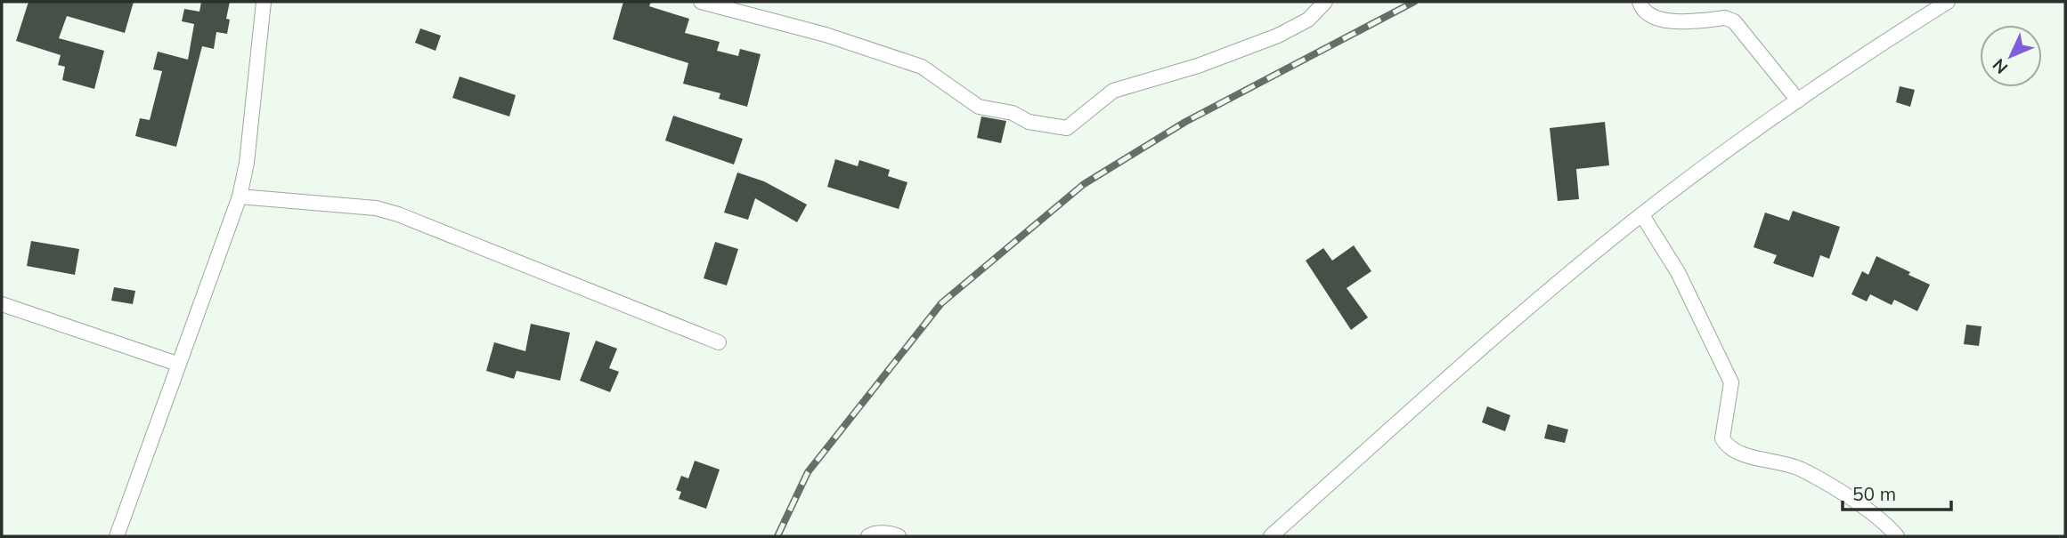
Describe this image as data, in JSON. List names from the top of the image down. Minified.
{"scale_bar":"50 m","north":"bottom left"}
